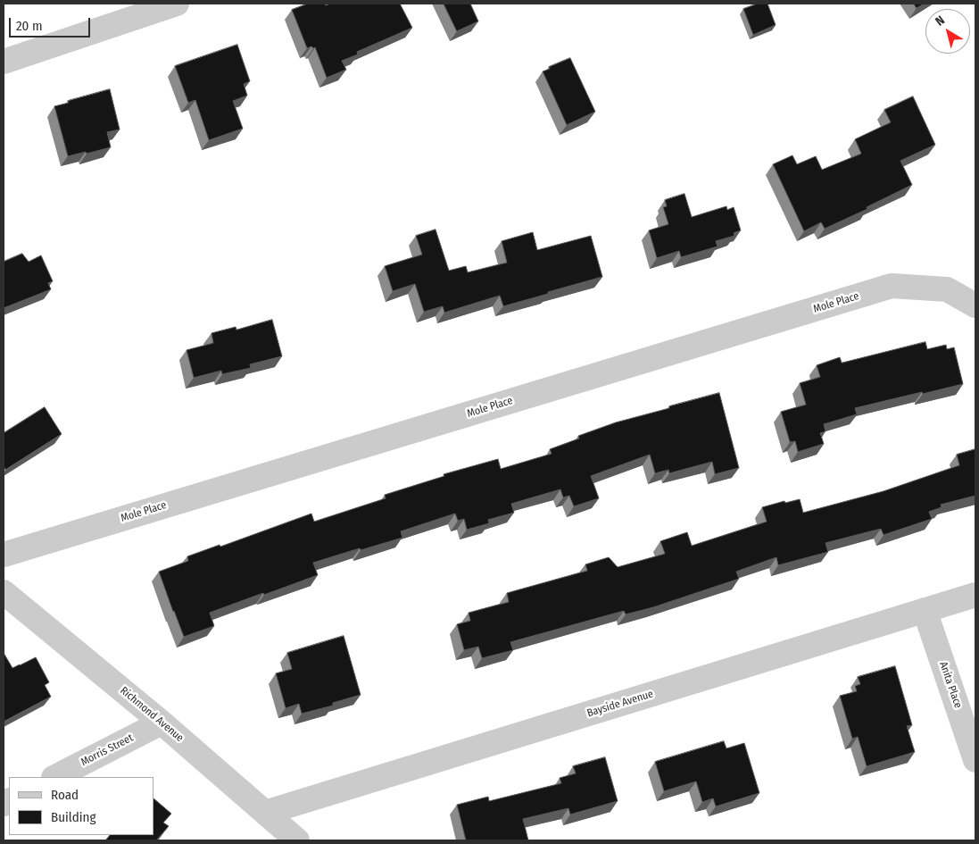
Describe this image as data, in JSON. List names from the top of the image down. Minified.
{"streets":{"street":["Mole Place","Anita Place","Bayside Avenue","Richmond Avenue","Morris Street"]},"crossings":[["Anita Place","Bayside Avenue"],["Bayside Avenue","Richmond Avenue"],["Richmond Avenue","Morris Street"]],"legend":["Road","Building"],"scale_bar":"20 m","north":"top left"}
